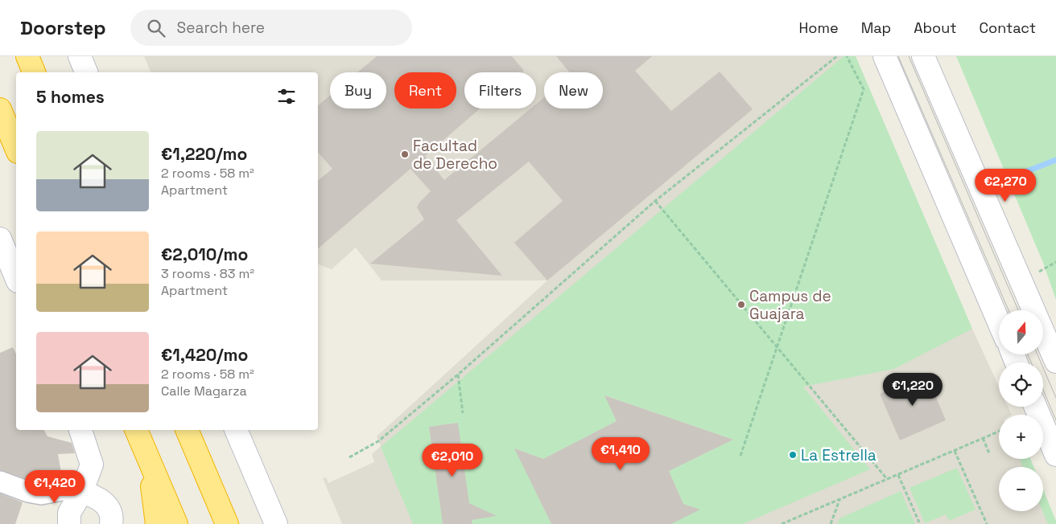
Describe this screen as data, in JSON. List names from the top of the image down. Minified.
{"places":["Facultad de Derecho","Campus de Guajara","La Estrella"],"north":"top","page":{"header":"Doorstep","search":"Search here","nav":["Home","Map","About","Contact"],"chip":["Buy","Rent","Filters","New"],"heading":"5 homes","list":[{"name":"€1,220/mo","note":"2 rooms · 58 m² · Apartment"},{"name":"€2,010/mo","note":"3 rooms · 83 m² · Apartment"},{"name":"€1,420/mo","note":"2 rooms · 58 m² · Calle Magarza"}],"price":["€2,270","€1,220","€1,410","€2,010","€1,420"],"map_buttons":["+","−"]}}
